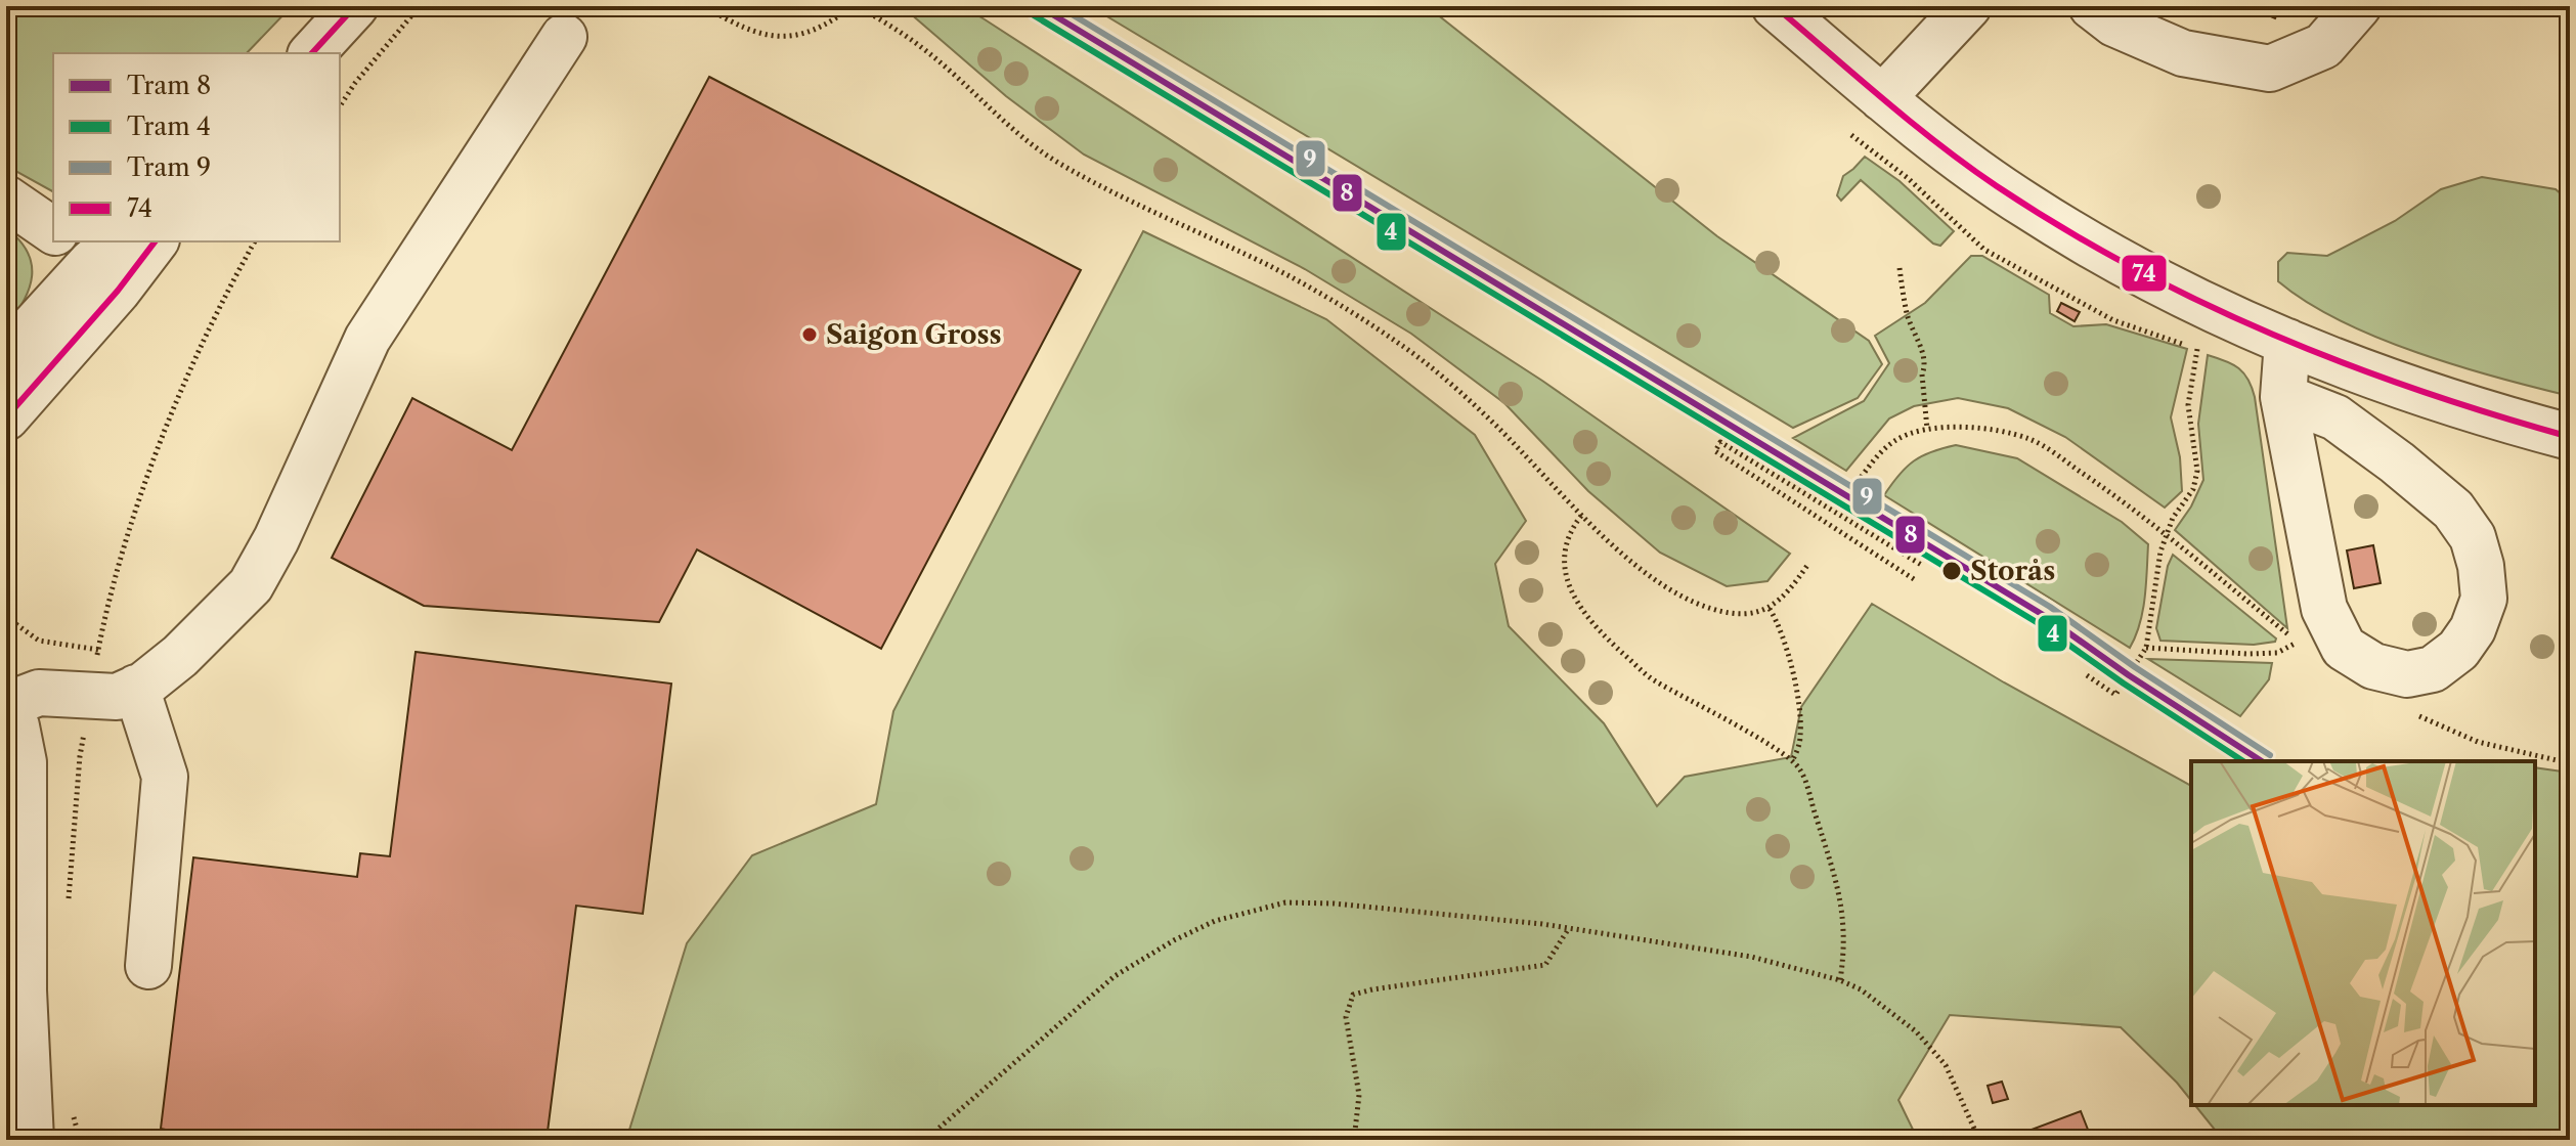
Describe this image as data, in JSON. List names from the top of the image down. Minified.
{"places":["Saigon Gross","Storås"],"lines":["tram line 8","tram line 9","transit line 74","tram line 4"],"legend":["Tram 8","Tram 4","Tram 9","74"]}
